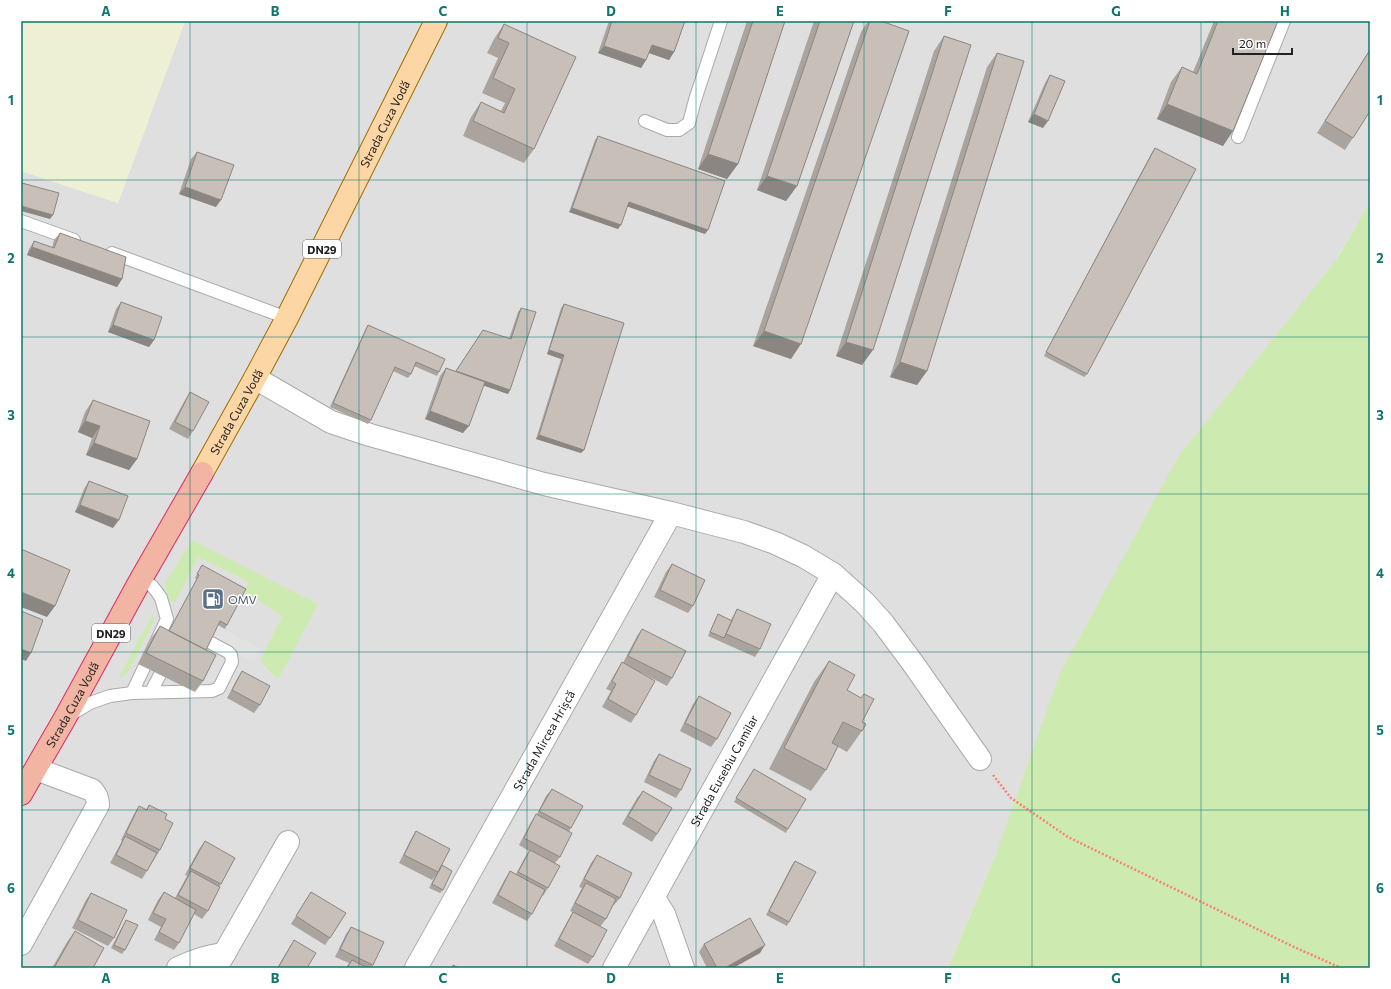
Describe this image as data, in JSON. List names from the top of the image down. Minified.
{"streets":{"highway":["Strada Cuza Vodă","DN29"],"street":["Strada Mircea Hrișcă","Strada Eusebiu Camilar"]},"places":{"fuel station":["OMV"]},"scale_bar":"20 m","grid":{"columns":["A","B","C","D","E","F","G","H"],"rows":["1","2","3","4","5","6"]}}
